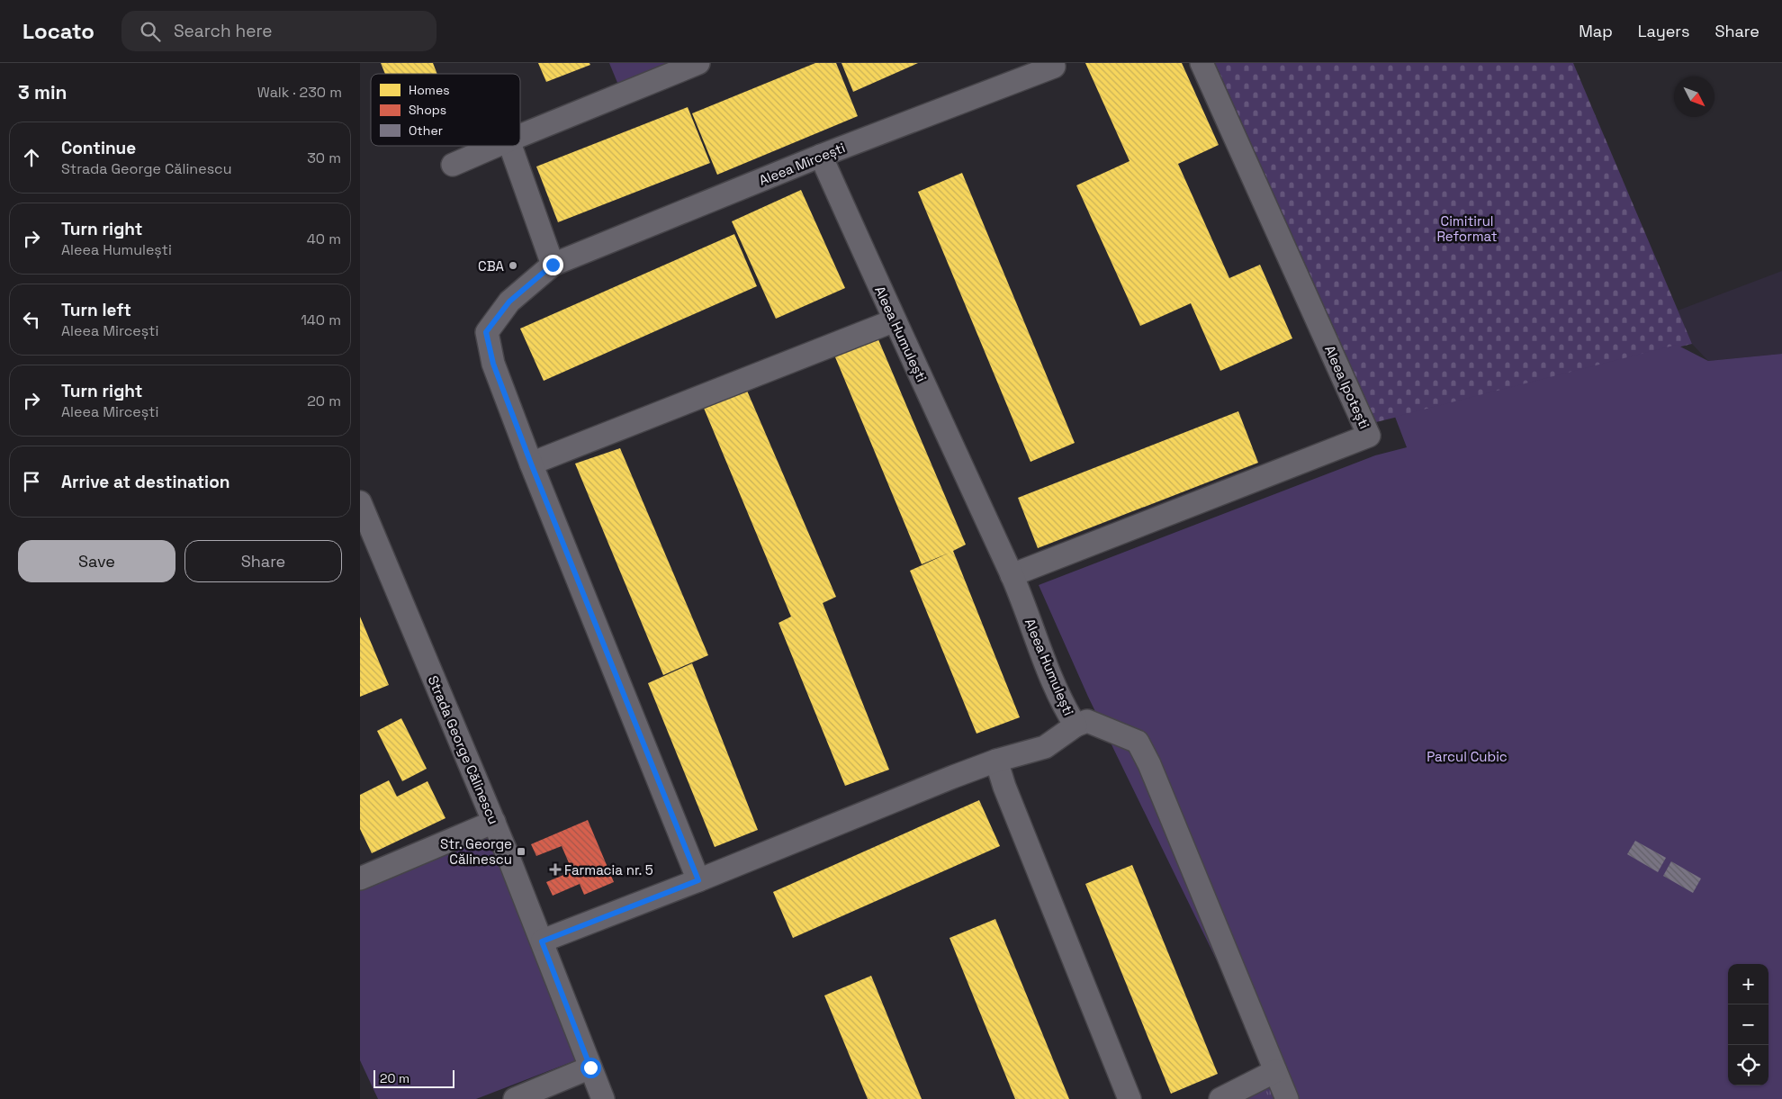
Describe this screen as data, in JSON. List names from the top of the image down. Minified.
{"streets":{"street":["Aleea Mircești","Aleea Humulești","Aleea Ipotești","Strada George Călinescu"]},"crossings":[["Aleea Mircești","Aleea Humulești"],["Aleea Humulești","Aleea Ipotești"],["Aleea Humulești","Strada George Călinescu"]],"parks":["Cimitirul Reformat","Parcul Cubic"],"places":{"other":["CBA"],"transit":["Str. George Călinescu"],"health":["Farmacia nr. 5"]},"legend":["Homes","Shops","Other"],"scale_bar":"20 m","north":"bottom right","page":{"header":"Locato","search":"Search here","nav":["Map","Layers","Share"],"heading":["3 min","Walk · 230 m"],"list":[["Continue","Strada George Călinescu","30 m"],["Turn right","Aleea Humulești","40 m"],["Turn left","Aleea Mircești","140 m"],["Turn right","Aleea Mircești","20 m"],"Arrive at destination"],"buttons":["Save","Share"],"map_buttons":["+","−"],"scale":"20 m"}}
